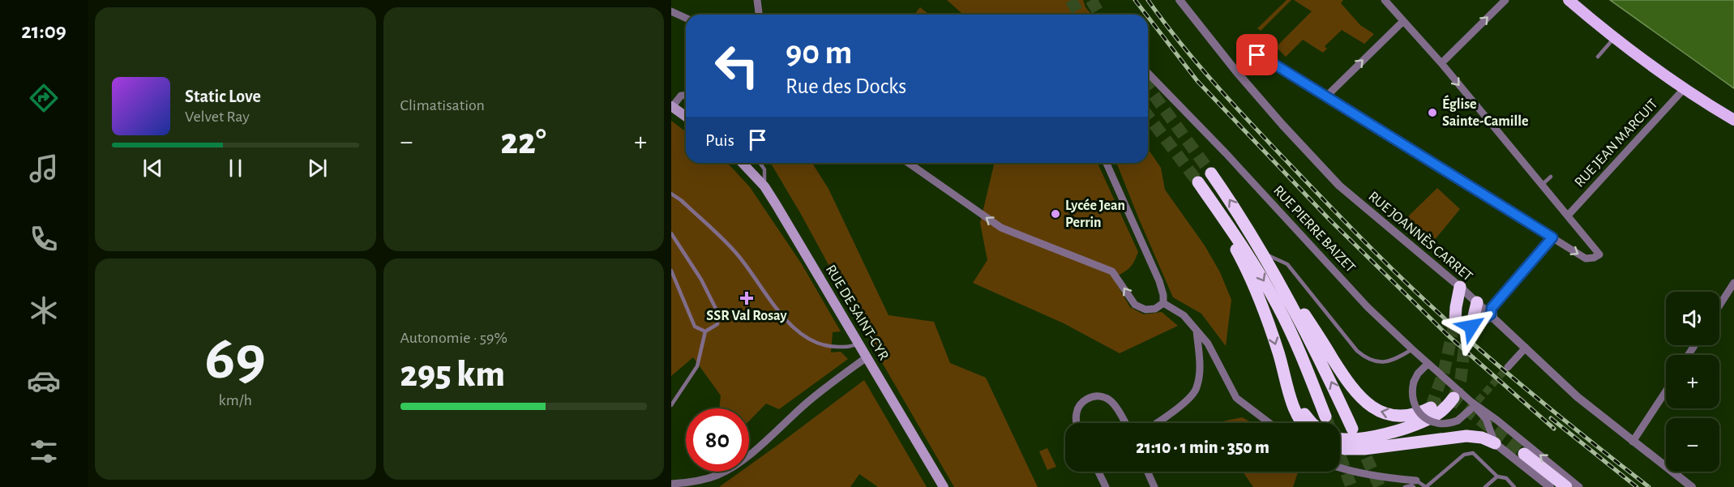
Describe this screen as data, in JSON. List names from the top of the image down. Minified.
{"streets":{"main road":["RUE DE SAINT-CYR"],"street":["RUE JEAN MARCUIT","RUE PIERRE BAIZET","RUE JOANNÈS CARRET"]},"places":{"other":["Église Sainte-Camille","Lycée Jean Perrin"],"health":["SSR Val Rosay"]},"page":{"tabs":"21:09","tile":["Climatisation",["69","km/h"],["Autonomie · 59%","295 km"]],"turn":["90 m","Rue des Docks"],"song":["Static Love","Velvet Ray"],"then":"Puis","heat":["−","22°","+"],"map_buttons":["+","−"],"limit":"80","trip":"21:10 · 1 min · 350 m"}}
